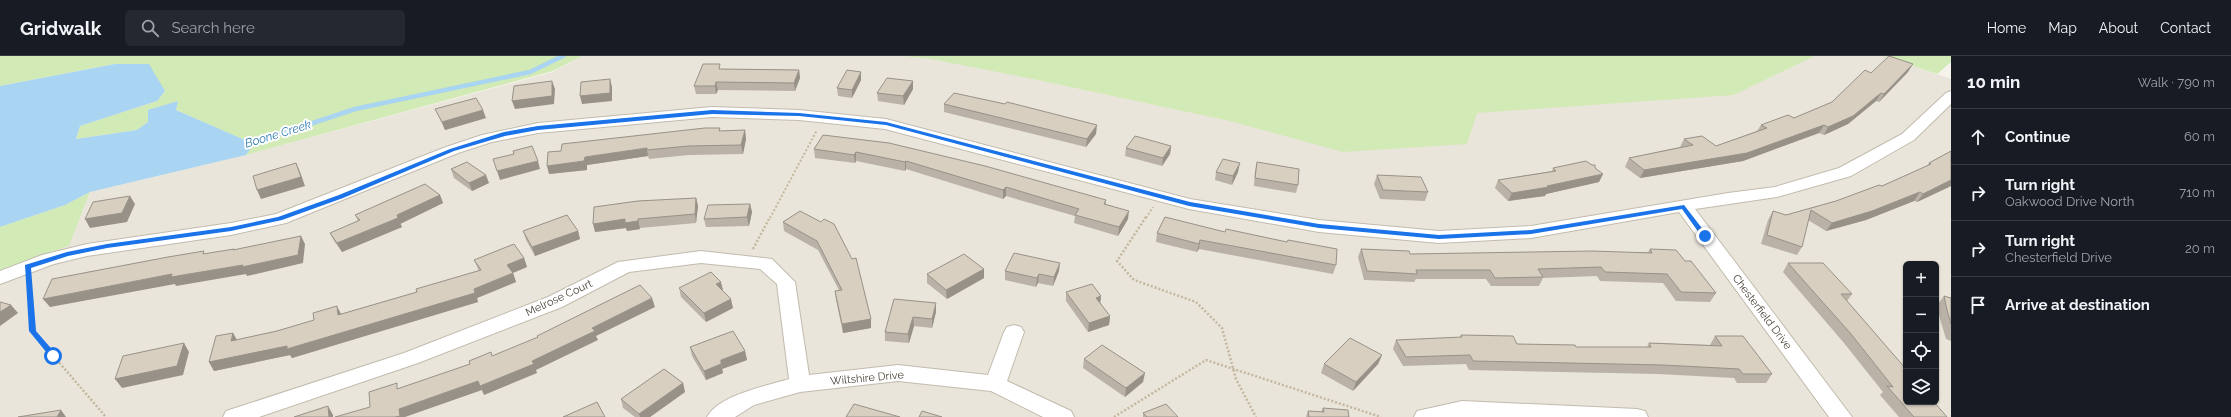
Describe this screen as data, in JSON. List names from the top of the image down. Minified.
{"streets":{"street":["Melrose Court","Chesterfield Drive","Wiltshire Drive"]},"crossings":[["Melrose Court","Wiltshire Drive"]],"water":["Boone Creek"],"page":{"header":"Gridwalk","search":"Search here","nav":["Home","Map","About","Contact"],"heading":["10 min","Walk · 790 m"],"list":[["Continue","60 m"],["Turn right","Oakwood Drive North","710 m"],["Turn right","Chesterfield Drive","20 m"],"Arrive at destination"],"map_buttons":["+","−"]}}
